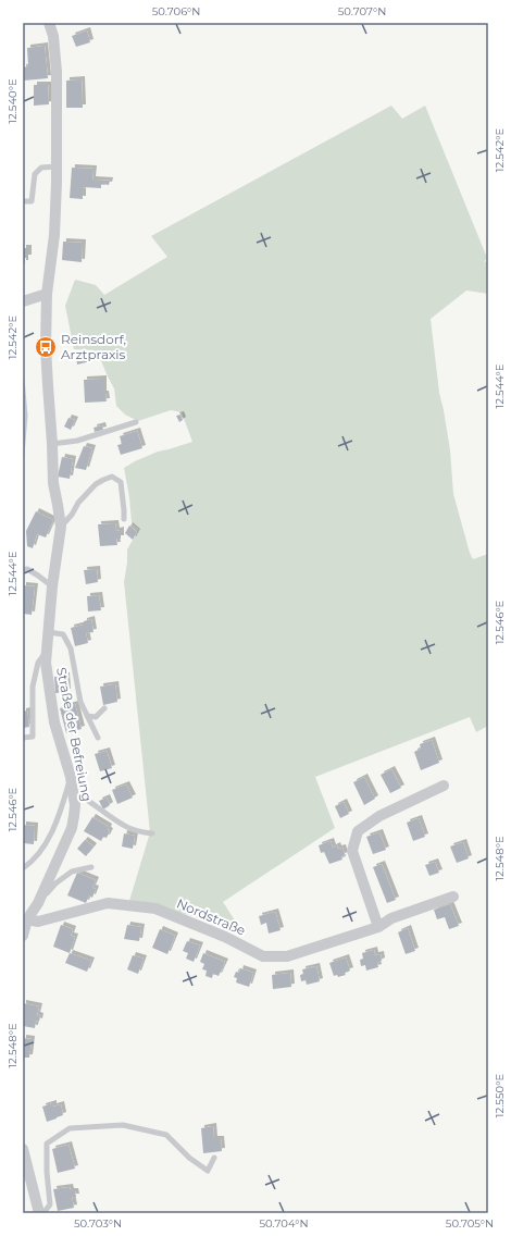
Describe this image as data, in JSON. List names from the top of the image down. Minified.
{"streets":{"street":["Straße der Befreiung","Nordstraße"]},"crossings":[["Straße der Befreiung","Nordstraße"]],"places":{"bus stop":["Reinsdorf, Arztpraxis"]},"coordinates":["50.706°N","50.707°N","12.540°E","12.542°E","12.544°E","12.546°E","12.548°E","12.550°E","50.703°N","50.704°N","50.705°N"]}
